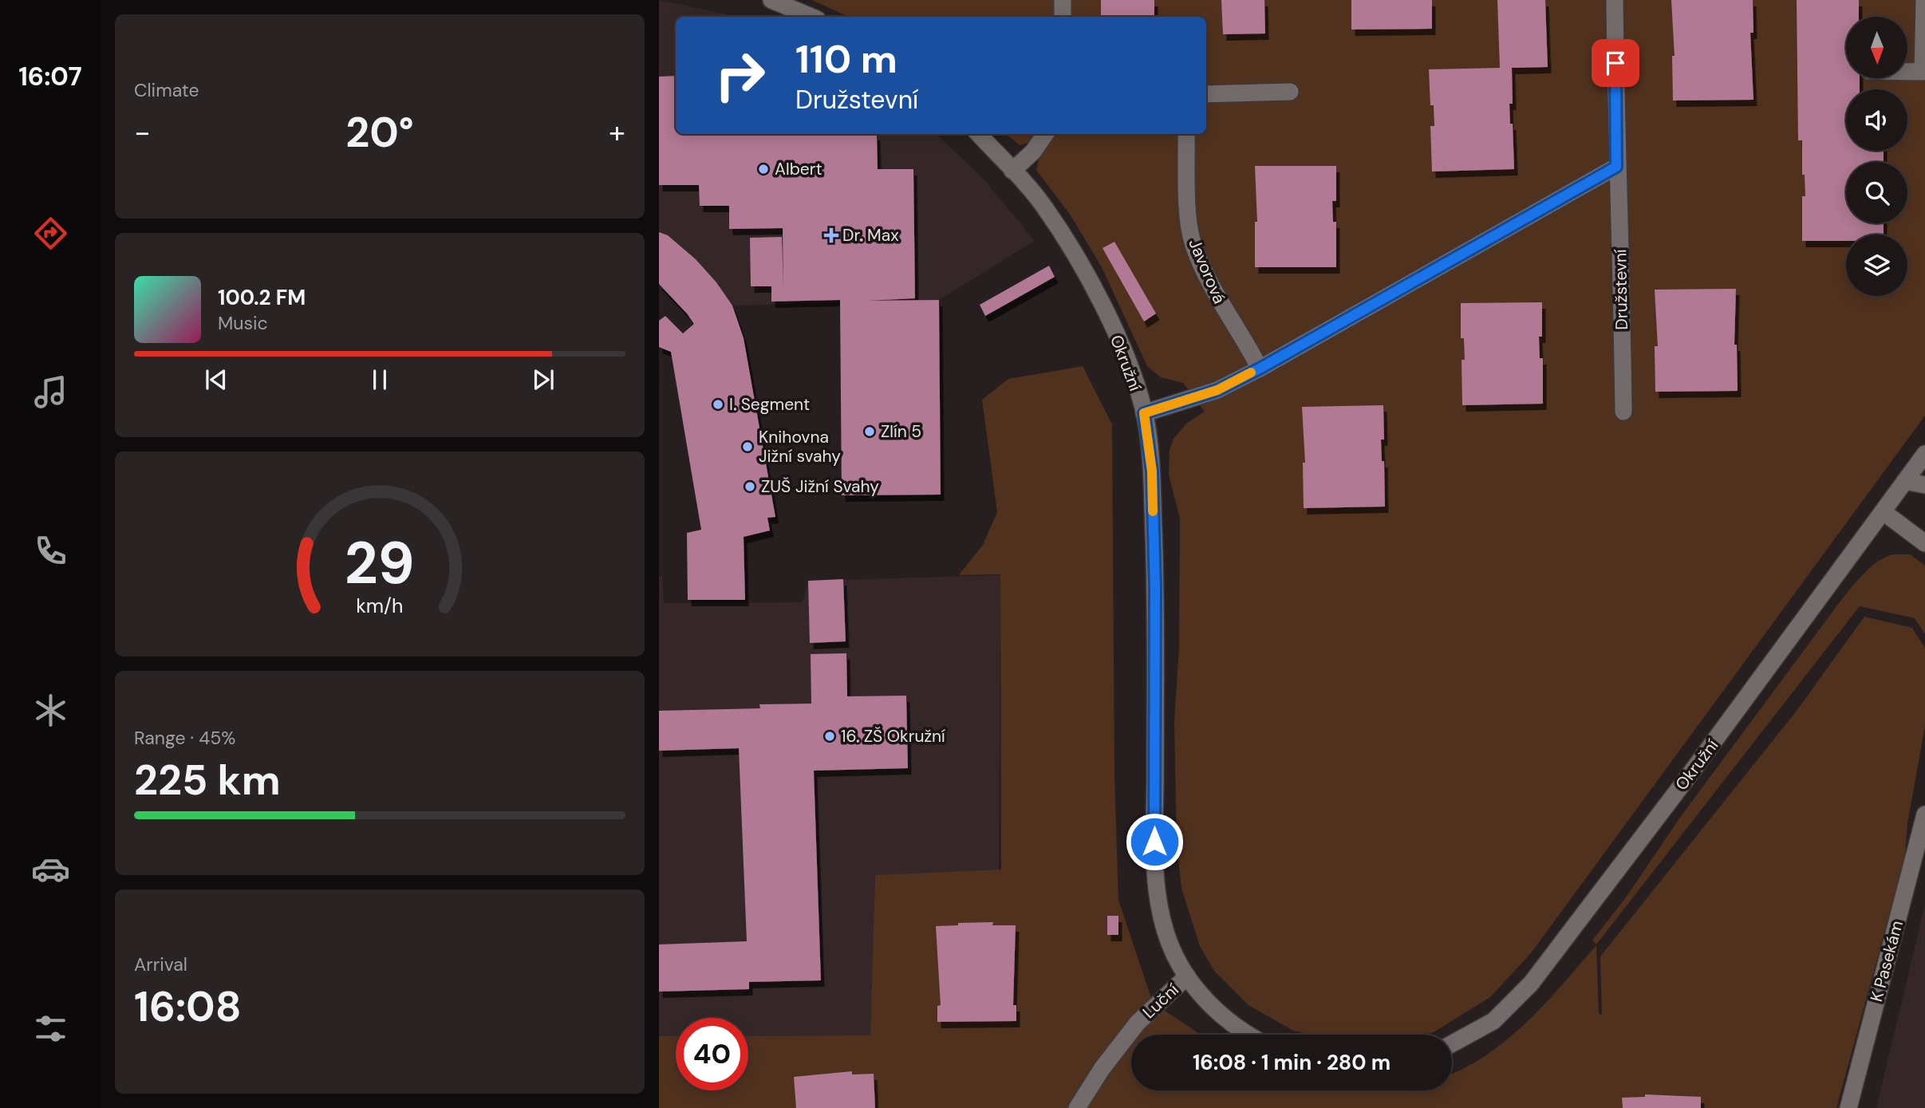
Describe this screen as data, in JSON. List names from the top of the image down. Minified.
{"streets":{"street":["Javorová","Družstevní","Okružní","K Pasekám","Luční"]},"crossings":[["Okružní","Luční"]],"places":{"other":["Albert","I. Segment","Zlín 5","Knihovna Jižní svahy","ZUŠ Jižní Svahy","16. ZŠ Okružní"],"health":["Dr. Max"]},"north":"bottom","page":{"tabs":"16:07","tile":["Climate",["Range · 45%","225 km"],["Arrival","16:08"]],"turn":["110 m","Družstevní"],"heat":["−","20°","+"],"song":["100.2 FM","Music"],"limit":"40","trip":"16:08 · 1 min · 280 m","gauge":["29","km/h"]}}
